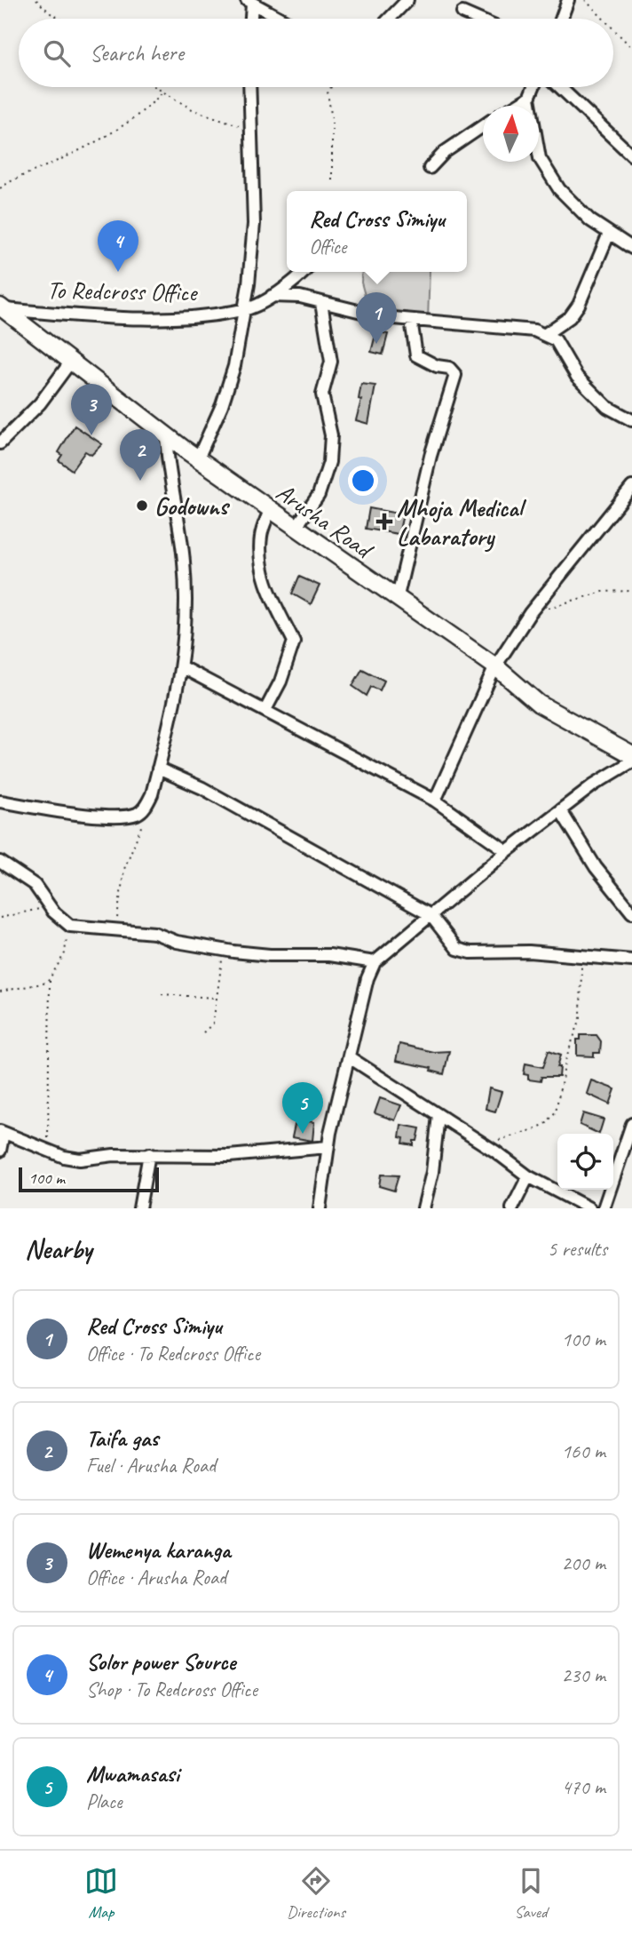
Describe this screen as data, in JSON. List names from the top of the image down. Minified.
{"streets":{"main road":["Arusha Road"],"street":["To Redcross Office"]},"crossings":[["To Redcross Office","Arusha Road"]],"places":{"other":["Godowns"],"health":["Mhoja Medical Labaratory"]},"scale_bar":"100 m","north":"top","page":{"search":"Search here","popup":["Red Cross Simiyu","Office"],"pins":["4","1","3","2","5"],"scale":"100 m","heading":["Nearby","5 results"],"list":[{"mark":"1","name":"Red Cross Simiyu","note":"Office · To Redcross Office","value":"100 m"},{"mark":"2","name":"Taifa gas","note":"Fuel · Arusha Road","value":"160 m"},{"mark":"3","name":"Wemenya karanga","note":"Office · Arusha Road","value":"200 m"},{"mark":"4","name":"Solor power Source","note":"Shop · To Redcross Office","value":"230 m"},{"mark":"5","name":"Mwamasasi","note":"Place","value":"470 m"}],"nav":["Map","Directions","Saved"]}}
